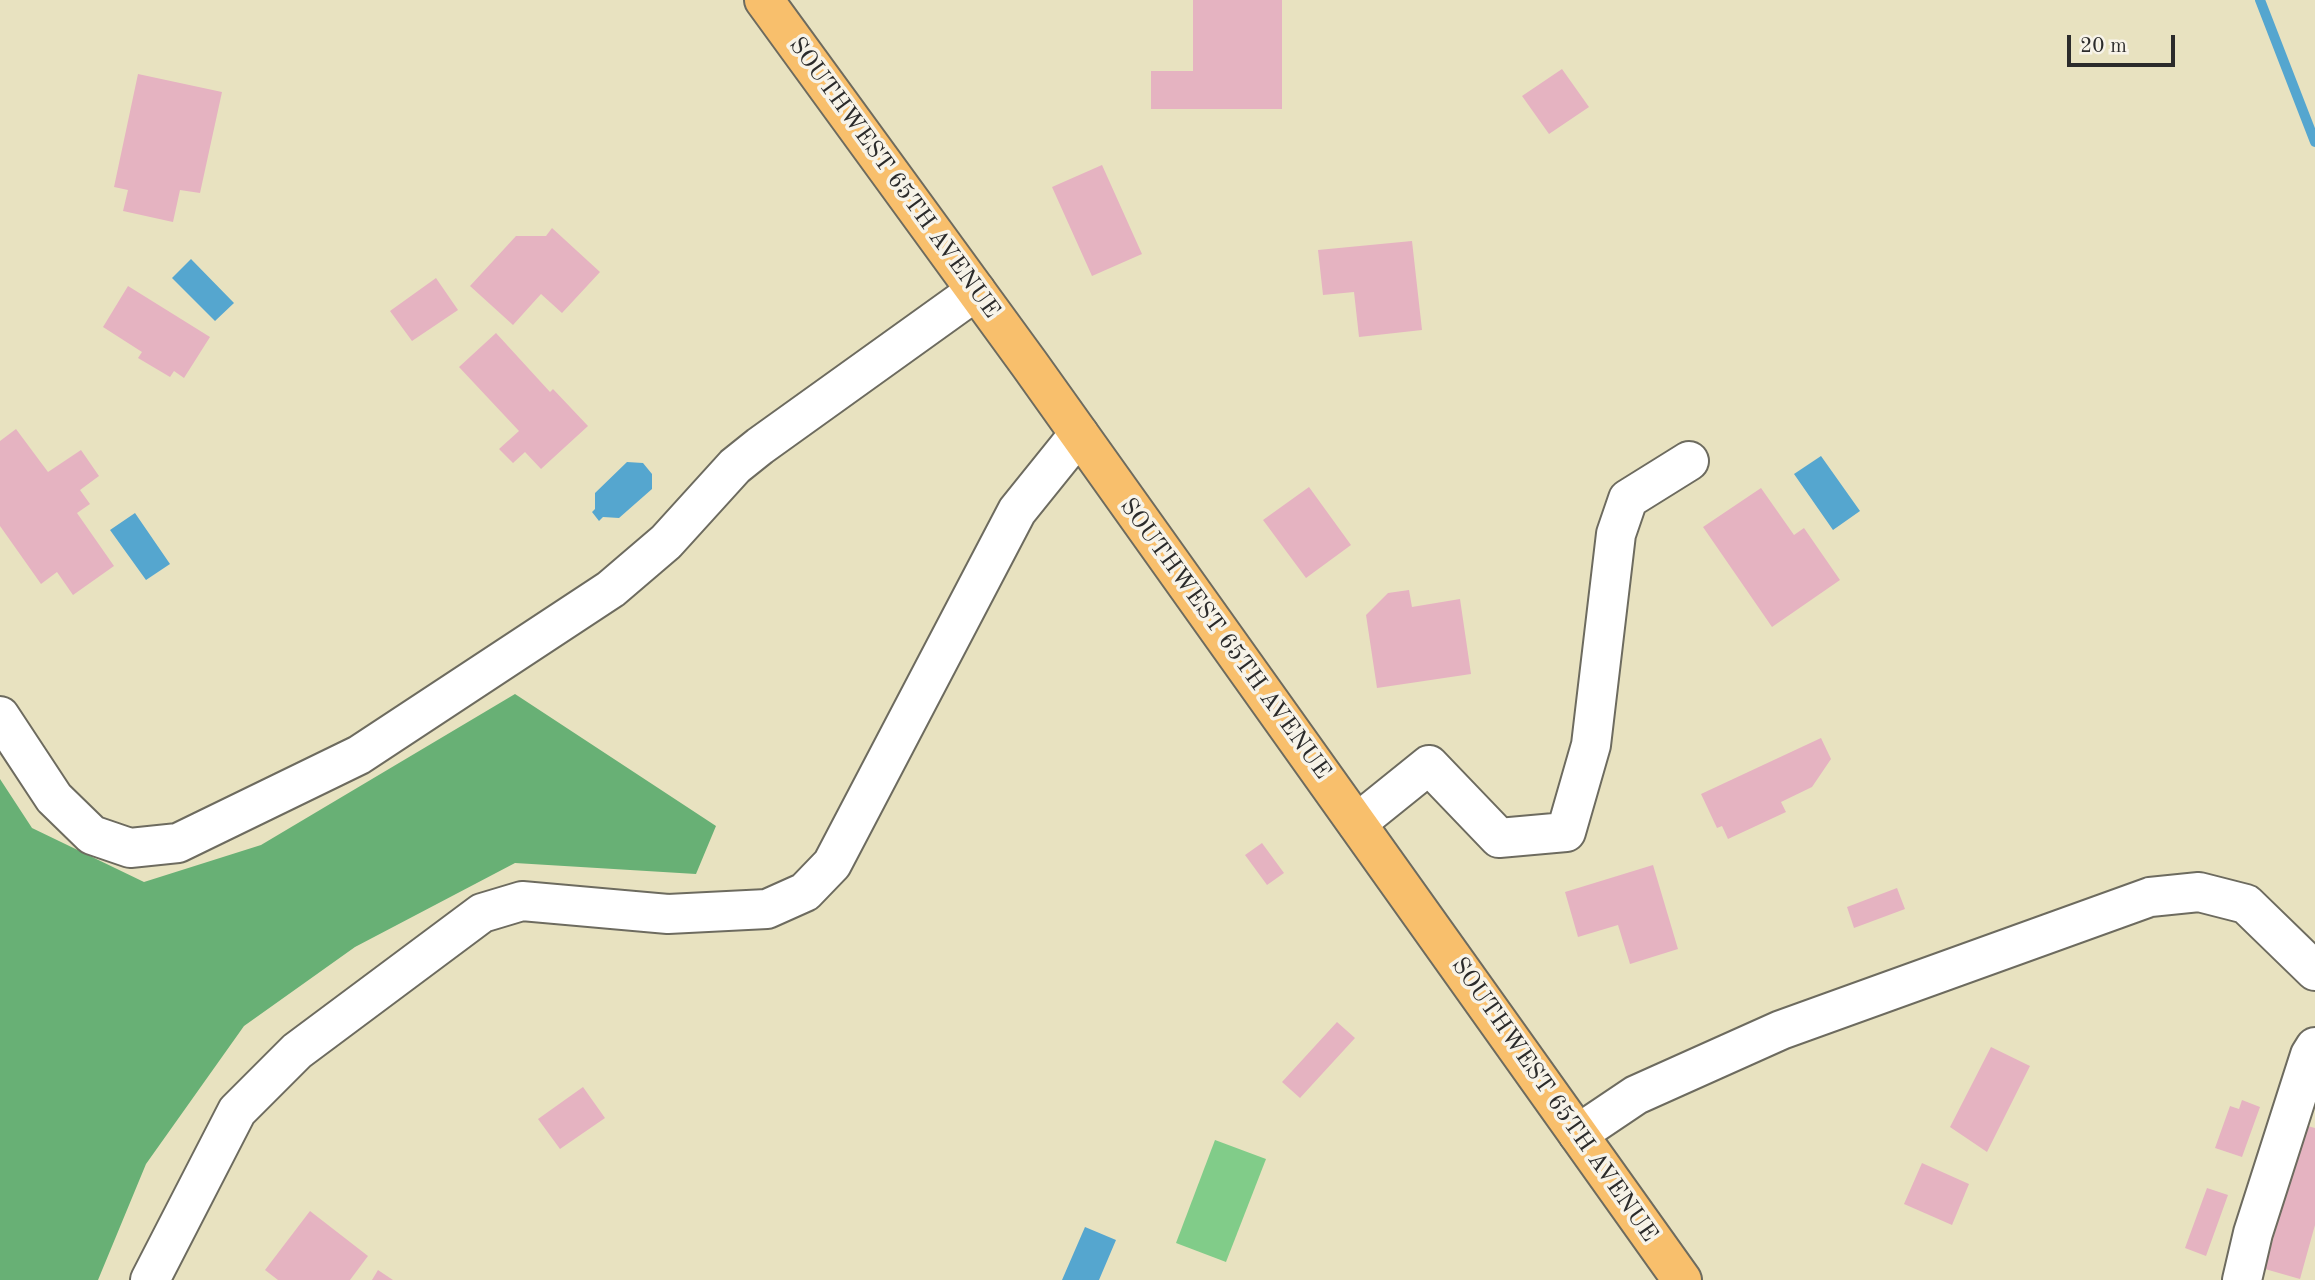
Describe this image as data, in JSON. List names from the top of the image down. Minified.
{"streets":{"main road":["SOUTHWEST 65TH AVENUE"]},"scale_bar":"20 m"}
